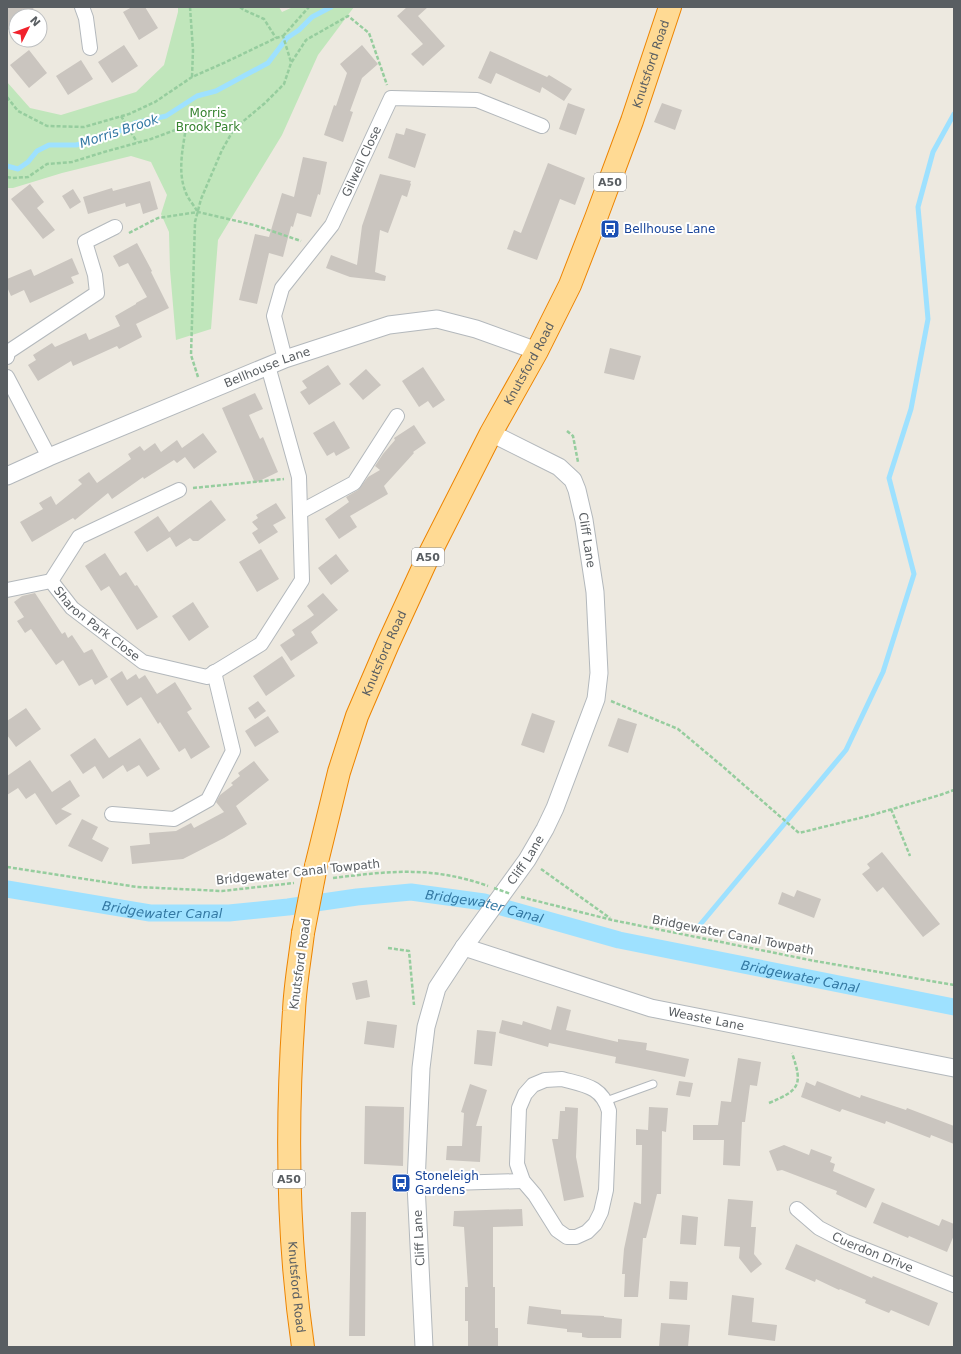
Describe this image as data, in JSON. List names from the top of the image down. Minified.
{"streets":{"highway":["Knutsford Road","A50"],"street":["Gilwell Close","Bellhouse Lane","Cliff Lane","Sharon Park Close","Weaste Lane","Cuerdon Drive"],"path":["Bridgewater Canal Towpath"]},"crossings":[["Knutsford Road","Bellhouse Lane"],["Knutsford Road","Bridgewater Canal Towpath"],["Gilwell Close","Bellhouse Lane"],["Bellhouse Lane","Sharon Park Close"],["Cliff Lane","Weaste Lane"]],"water":["Morris Brook","Bridgewater Canal"],"parks":["Morris Brook Park"],"places":{"bus stop":["Bellhouse Lane","Stoneleigh Gardens"]},"north":"top right"}
